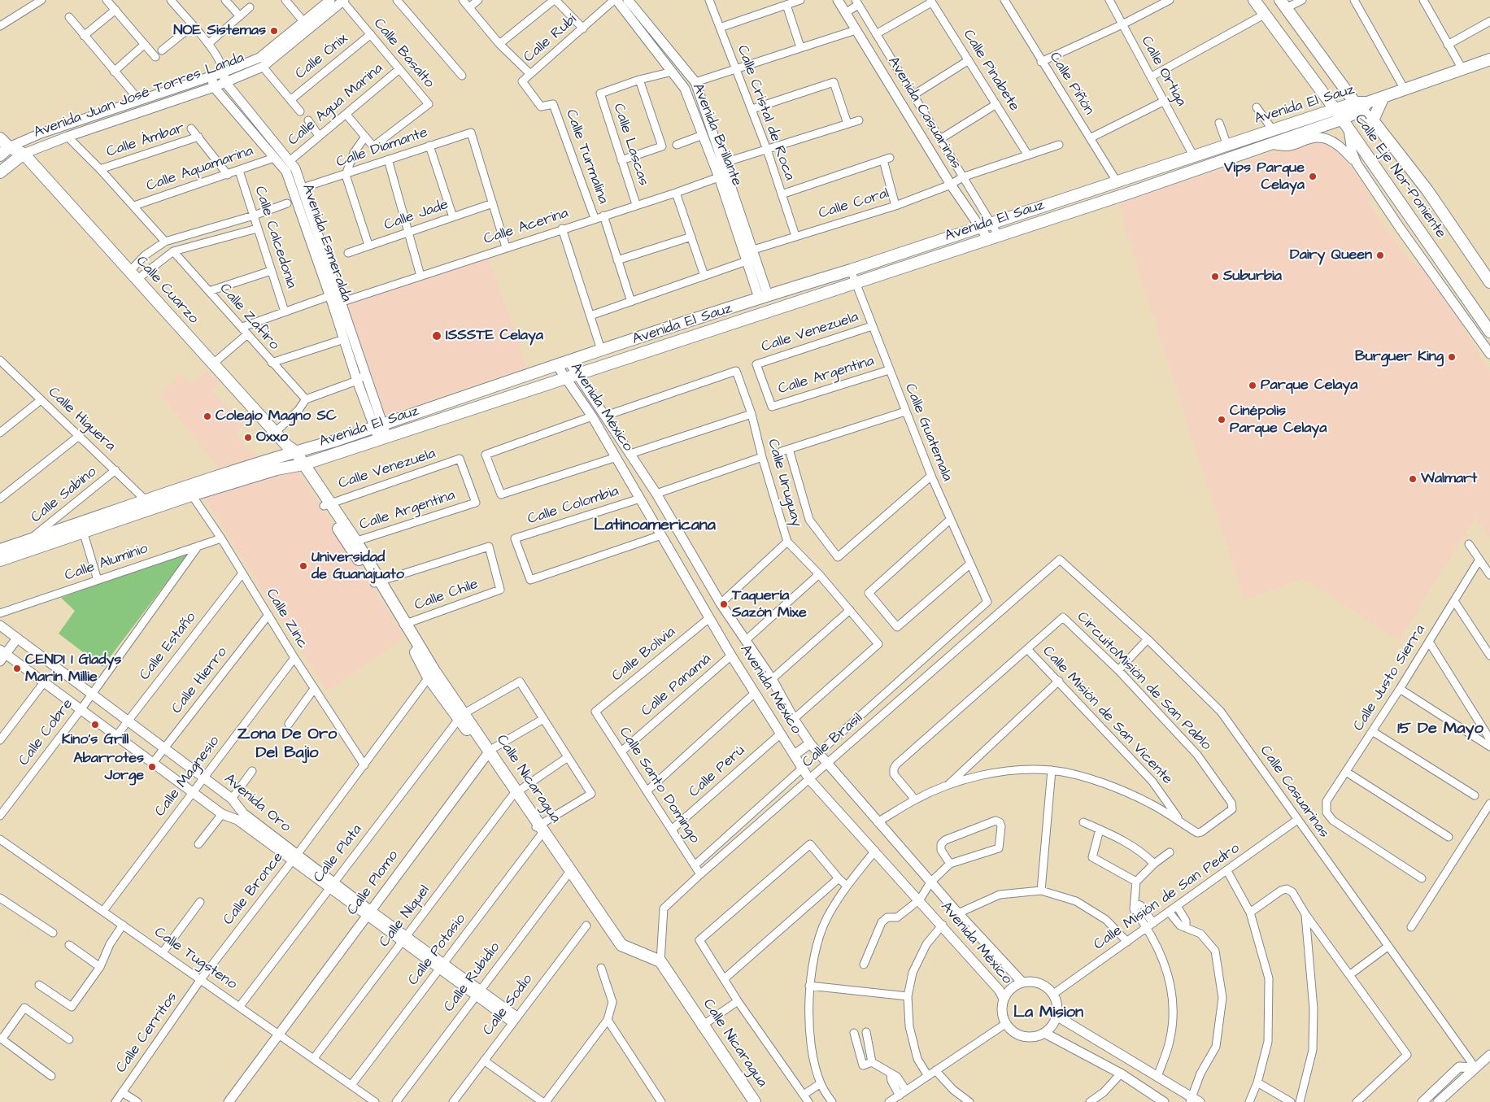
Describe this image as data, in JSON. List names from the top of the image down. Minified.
{"streets":{"main road":["Avenida Juan José Torres Landa","Avenida El Sauz","Calle Eje Nor-Poniente","Calle Cuarzo","Calle Nicaragua"],"street":["Calle Rubí","Calle Basalto","Calle Ónix","Calle Pinabete","Calle Ortiga","Calle Piñón","Calle Agua Marina","Calle Cristal de Roca","Avenida Casuarinas","Avenida Brillante","Calle Ámbar","Calle Lascas","Calle Diamante","Calle Turmalina","Calle Aquamarina","Calle Coral","Calle Jade","Calle Acerina","Calle Calcedonia","Avenida Esmeralda","Calle Zafiro","Calle Venezuela","Calle Argentina","Avenida México","Calle Higuera","Calle Guatemala","Calle Uruguay","Calle Sabino","Calle Colombia","Calle Aluminio","Calle Chile","Calle Zinc","Calle Estaño","Calle Bolivia","Calle Justo Sierra","Calle Hierro","CircuitoMisión de San Pablo","Calle Panamá","Calle Misión de San Vicente","Calle Cobre","Calle Brasil","Calle Perú","Calle Magnesio","Calle Santo Domingo","Calle Casuarinas","Avenida Oro","Calle Plata","Calle Plomo","Calle Bronce","Calle Misión de San Pedro","Calle Níquel","Calle Potasio","Calle Tugsteno","Calle Rubidio","Calle Sodio","Calle Cerritos"]},"crossings":[["Calle Rubí","Avenida Brillante"],["Calle Rubí","Calle Turmalina"],["Calle Basalto","Calle Ónix"],["Calle Basalto","Avenida Juan José Torres Landa"],["Calle Basalto","Calle Agua Marina"],["Calle Pinabete","Calle Coral"],["Calle Ortiga","Avenida El Sauz"],["Calle Piñón","Avenida El Sauz"],["Avenida Juan José Torres Landa","Avenida Esmeralda"],["Avenida Juan José Torres Landa","Calle Cuarzo"],["Calle Agua Marina","Avenida Esmeralda"],["Avenida El Sauz","Avenida Casuarinas"],["Avenida El Sauz","Avenida Brillante"],["Avenida El Sauz","Calle Eje Nor-Poniente"],["Avenida El Sauz","Avenida Esmeralda"],["Avenida El Sauz","Calle Cuarzo"],["Avenida El Sauz","Avenida México"],["Avenida El Sauz","Calle Higuera"],["Avenida El Sauz","Calle Guatemala"],["Avenida El Sauz","Calle Sabino"],["Avenida El Sauz","Calle Zinc"],["Avenida El Sauz","Calle Nicaragua"],["Calle Cristal de Roca","Calle Coral"],["Avenida Casuarinas","Calle Coral"],["Avenida Brillante","Calle Coral"],["Avenida Brillante","Calle Acerina"],["Calle Lascas","Calle Acerina"],["Calle Diamante","Calle Jade"],["Calle Diamante","Avenida Esmeralda"],["Calle Turmalina","Calle Acerina"],["Calle Aquamarina","Calle Calcedonia"],["Calle Aquamarina","Avenida Esmeralda"],["Calle Acerina","Calle Calcedonia"],["Calle Acerina","Avenida Esmeralda"],["Calle Acerina","Calle Zafiro"],["Calle Cuarzo","Calle Nicaragua"],["Calle Venezuela","Calle Argentina"],["Calle Venezuela","Calle Guatemala"],["Calle Venezuela","Calle Nicaragua"],["Calle Argentina","Calle Guatemala"],["Calle Argentina","Calle Nicaragua"],["Avenida México","Calle Guatemala"],["Avenida México","Calle Uruguay"],["Avenida México","Calle Colombia"],["Avenida México","Calle Bolivia"],["Avenida México","Calle Panamá"],["Avenida México","Calle Brasil"],["Avenida México","Calle Perú"],["Avenida México","Calle Misión de San Pedro"],["Calle Higuera","Calle Sabino"],["Calle Guatemala","Calle Uruguay"],["Calle Aluminio","Calle Zinc"],["Calle Aluminio","Calle Cobre"],["Calle Chile","Calle Nicaragua"],["Calle Zinc","Calle Estaño"],["Calle Zinc","Calle Hierro"],["Calle Zinc","Calle Magnesio"],["Calle Zinc","Calle Bronce"],["Calle Estaño","Avenida Oro"],["Calle Bolivia","Calle Santo Domingo"],["Calle Hierro","Avenida Oro"],["CircuitoMisión de San Pablo","Calle Misión de San Vicente"],["Calle Panamá","Calle Santo Domingo"],["Calle Cobre","Avenida Oro"],["Calle Brasil","Calle Nicaragua"],["Calle Brasil","Calle Santo Domingo"],["Calle Brasil","Calle Casuarinas"],["Calle Perú","Calle Santo Domingo"],["Calle Magnesio","Avenida Oro"],["Calle Magnesio","Calle Tugsteno"],["Calle Nicaragua","Calle Plata"],["Calle Nicaragua","Calle Plomo"],["Calle Nicaragua","Calle Bronce"],["Calle Nicaragua","Calle Níquel"],["Calle Nicaragua","Calle Potasio"],["Calle Nicaragua","Calle Rubidio"],["Calle Casuarinas","Calle Misión de San Pedro"],["Avenida Oro","Calle Plata"],["Avenida Oro","Calle Plomo"],["Avenida Oro","Calle Bronce"],["Avenida Oro","Calle Níquel"],["Avenida Oro","Calle Potasio"],["Avenida Oro","Calle Rubidio"],["Avenida Oro","Calle Sodio"],["Calle Plata","Calle Tugsteno"],["Calle Plomo","Calle Tugsteno"],["Calle Bronce","Calle Tugsteno"],["Calle Bronce","Calle Cerritos"],["Calle Níquel","Calle Tugsteno"],["Calle Potasio","Calle Tugsteno"],["Calle Tugsteno","Calle Cerritos"]],"districts":["Latinoamericana","15 De Mayo","Zona De Oro Del Bajio","La Mision"],"places":["NOE Sistemas","Vips Parque Celaya","Dairy Queen","Suburbia","ISSSTE Celaya","Burguer King","Parque Celaya","Colegio Magno SC","Cinépolis Parque Celaya","Oxxo","Walmart","Universidad de Guanajuato","Taquería Sazón Mixe","CENDI 1 Gladys Marin Millie","Kino’s Grill","Abarrotes Jorge"]}
